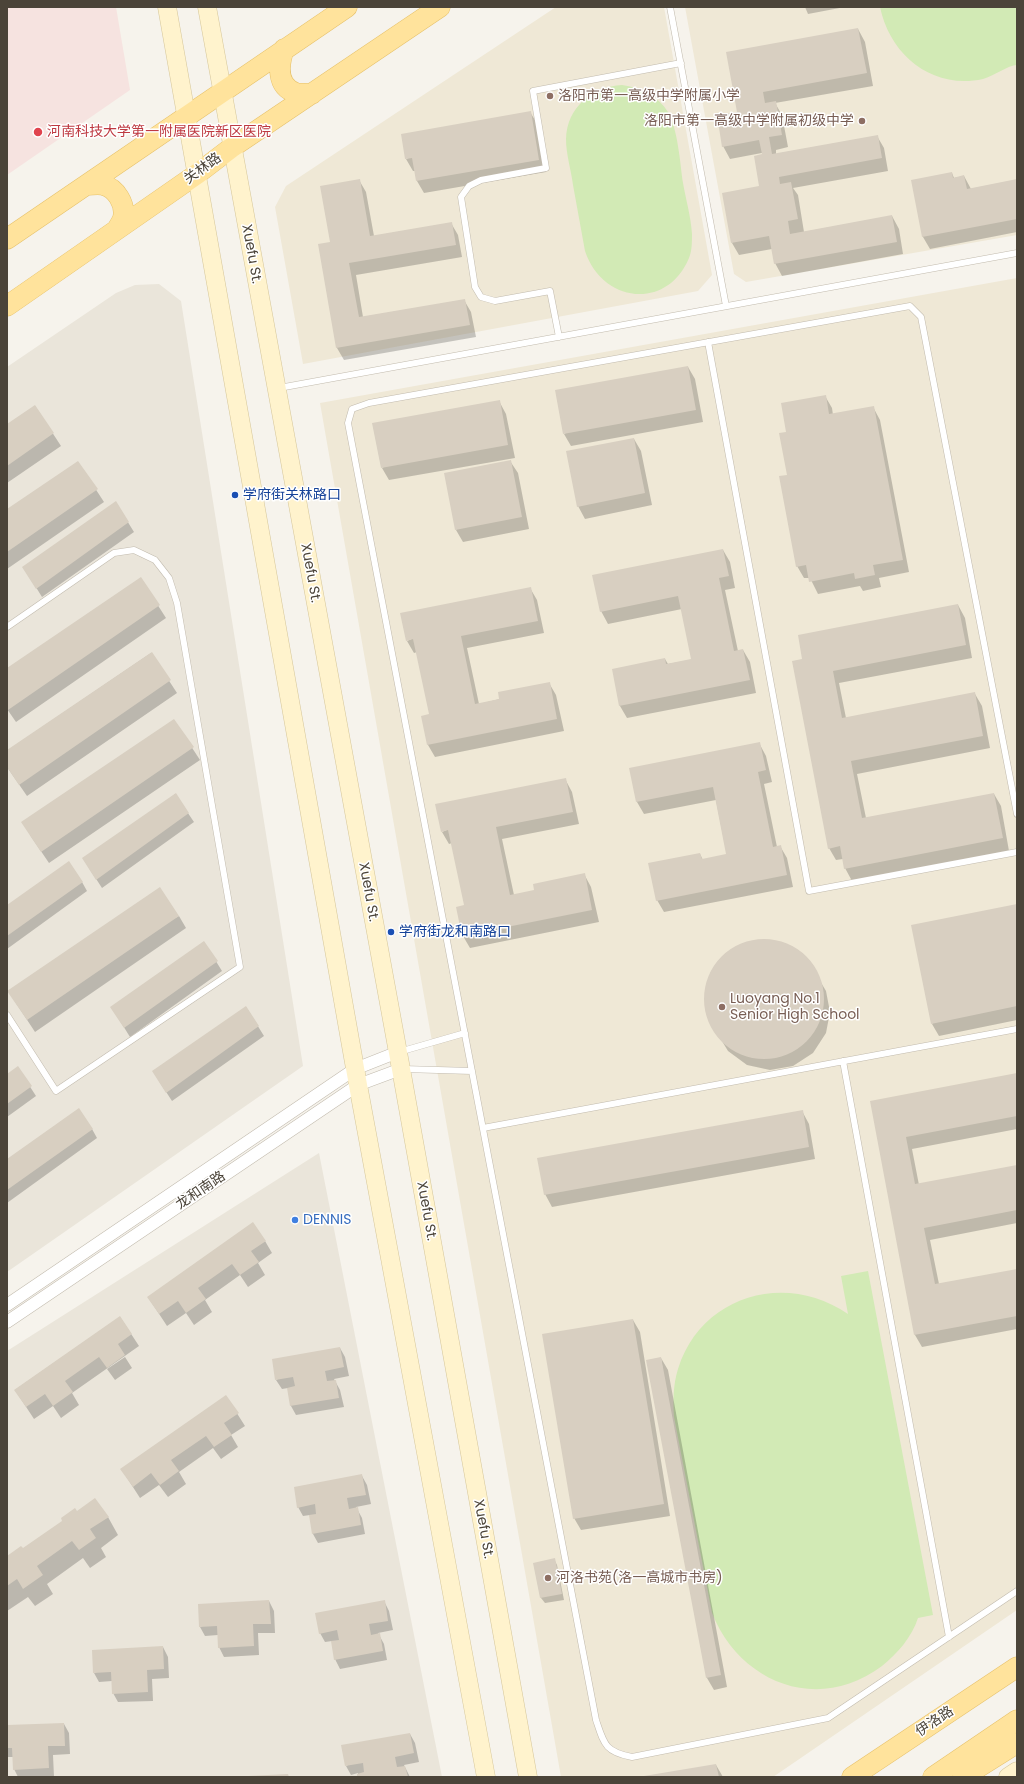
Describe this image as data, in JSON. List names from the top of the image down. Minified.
{"streets":{"main road":["关林路","Xuefu St.","伊洛路"],"street":["龙和南路"]},"crossings":[["关林路","Xuefu St."],["Xuefu St.","龙和南路"]],"places":["洛阳市第一高级中学附属小学","洛阳市第一高级中学附属初级中学","河南科技大学第一附属医院新区医院","学府街关林路口","学府街龙和南路口","Luoyang No.1 Senior High School","DENNIS","河洛书苑(洛一高城市书房)"]}
